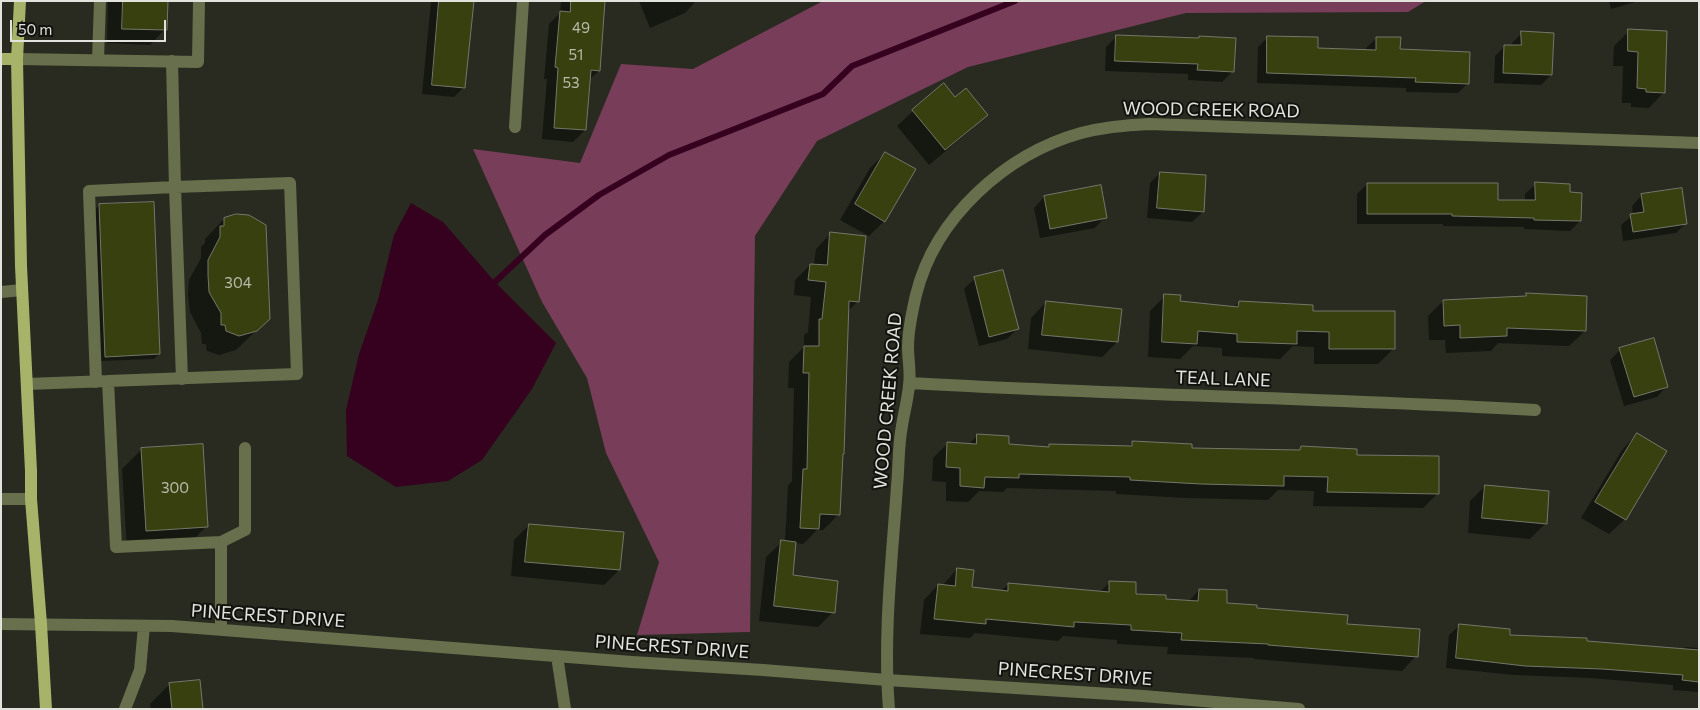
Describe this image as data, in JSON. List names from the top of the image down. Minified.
{"streets":{"street":["WOOD CREEK ROAD","TEAL LANE","PINECREST DRIVE"]},"crossings":[["WOOD CREEK ROAD","TEAL LANE"],["WOOD CREEK ROAD","PINECREST DRIVE"]],"house_numbers":["49","51","53","304","300"],"scale_bar":"50 m"}
